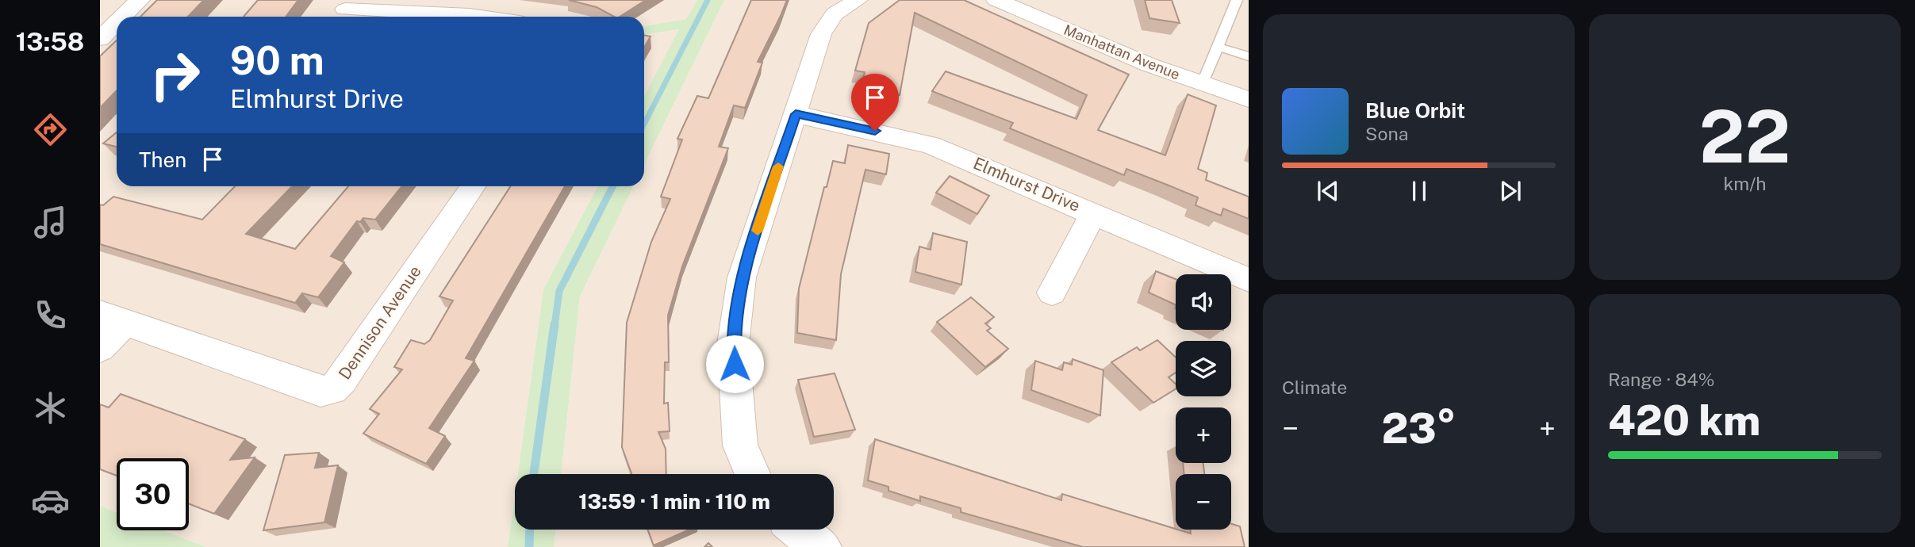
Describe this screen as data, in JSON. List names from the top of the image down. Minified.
{"streets":{"street":["Manhattan Avenue","Elmhurst Drive","Dennison Avenue"]},"page":{"tabs":"13:58","tile":[["22","km/h"],"Climate",["Range · 84%","420 km"]],"turn":["90 m","Elmhurst Drive"],"song":["Blue Orbit","Sona"],"then":"Then","map_buttons":["+","−"],"heat":["−","23°","+"],"limit":"30","trip":"13:59 · 1 min · 110 m"}}
